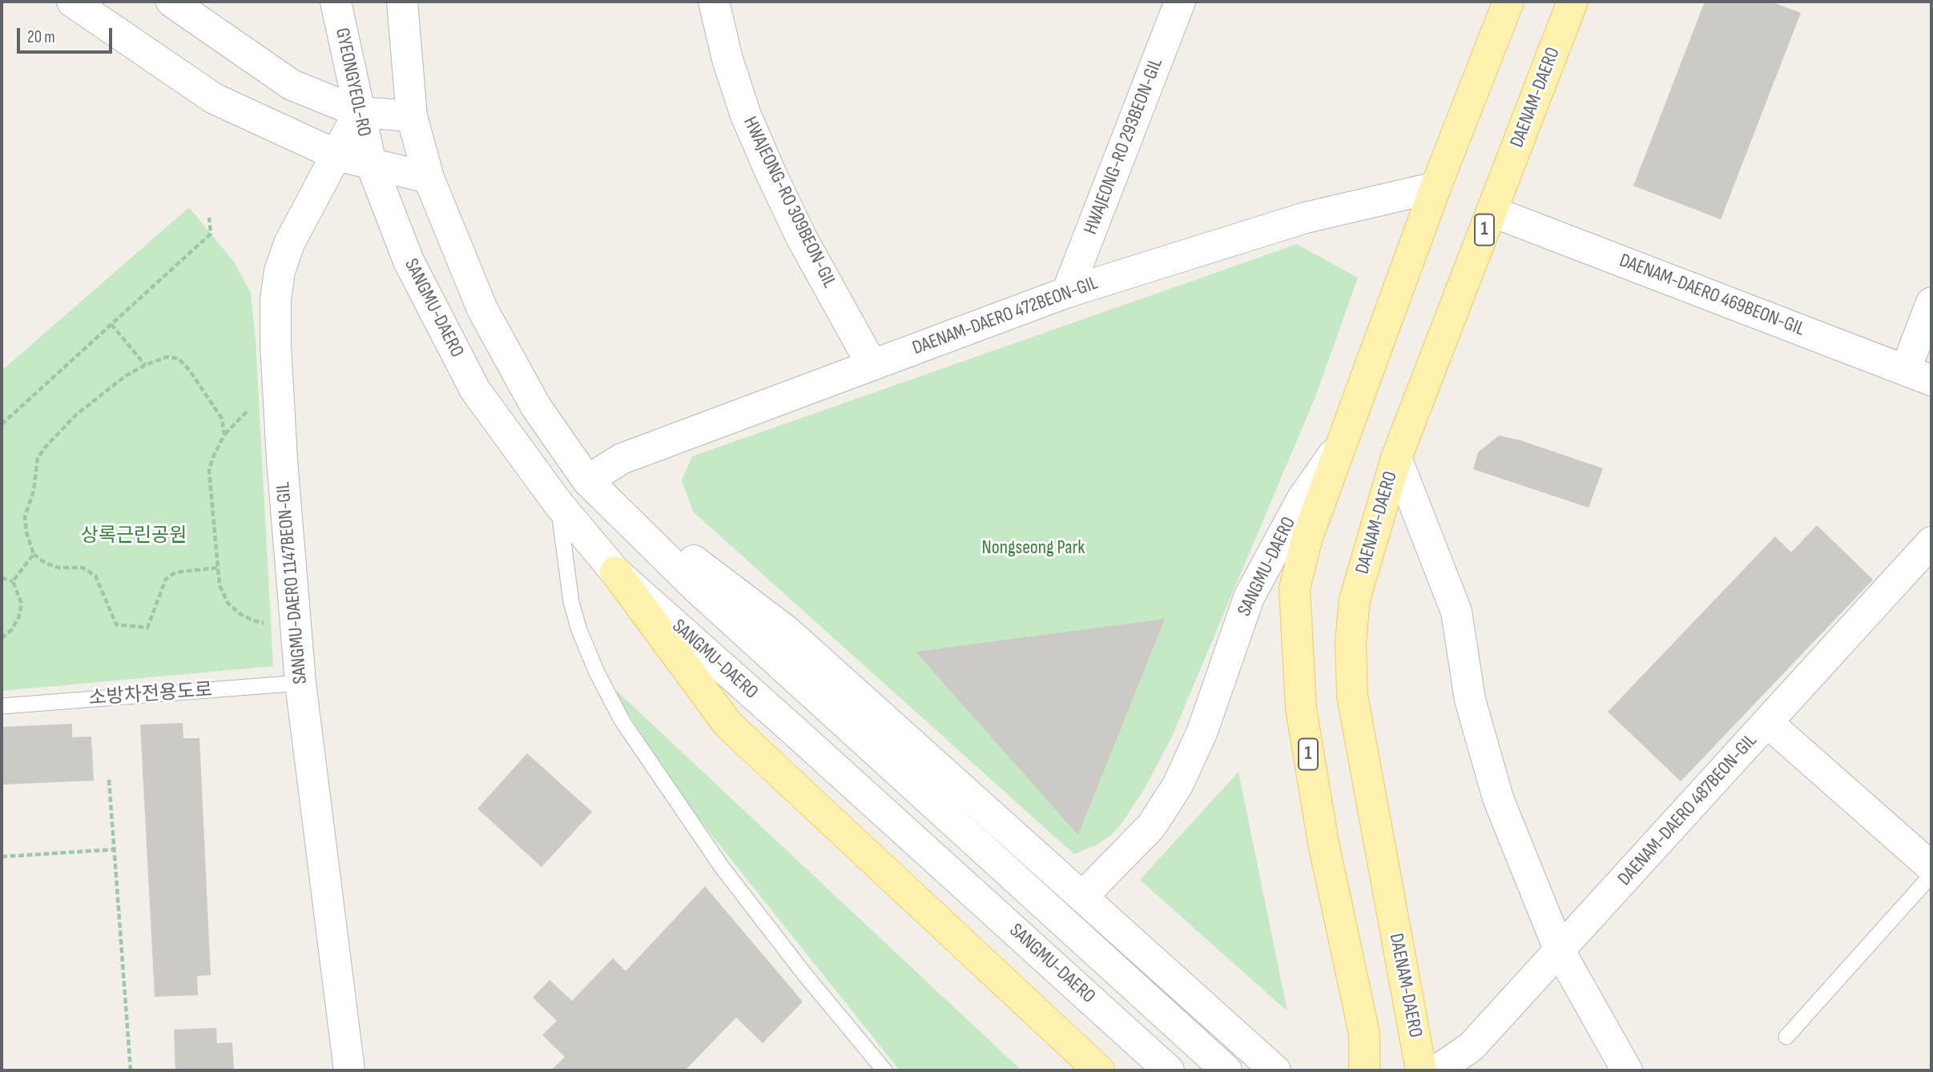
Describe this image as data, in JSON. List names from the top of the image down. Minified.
{"streets":{"main road":["DAENAM-DAERO","1"],"street":["GYEONGYEOL-RO","HWAJEONG-RO 293BEON-GIL","HWAJEONG-RO 309BEON-GIL","DAENAM-DAERO 469BEON-GIL","SANGMU-DAERO","DAENAM-DAERO 472BEON-GIL","SANGMU-DAERO 1147BEON-GIL","DAENAM-DAERO 487BEON-GIL"],"lane":["소방차전용도로"]},"crossings":[["GYEONGYEOL-RO","SANGMU-DAERO"],["GYEONGYEOL-RO","SANGMU-DAERO 1147BEON-GIL"],["DAENAM-DAERO","DAENAM-DAERO 469BEON-GIL"],["HWAJEONG-RO 293BEON-GIL","DAENAM-DAERO 472BEON-GIL"],["HWAJEONG-RO 309BEON-GIL","DAENAM-DAERO 472BEON-GIL"],["1","SANGMU-DAERO"],["1","DAENAM-DAERO 472BEON-GIL"],["SANGMU-DAERO","DAENAM-DAERO 472BEON-GIL"],["SANGMU-DAERO 1147BEON-GIL","소방차전용도로"]],"parks":["상록근린공원","Nongseong Park"],"scale_bar":"20 m"}
